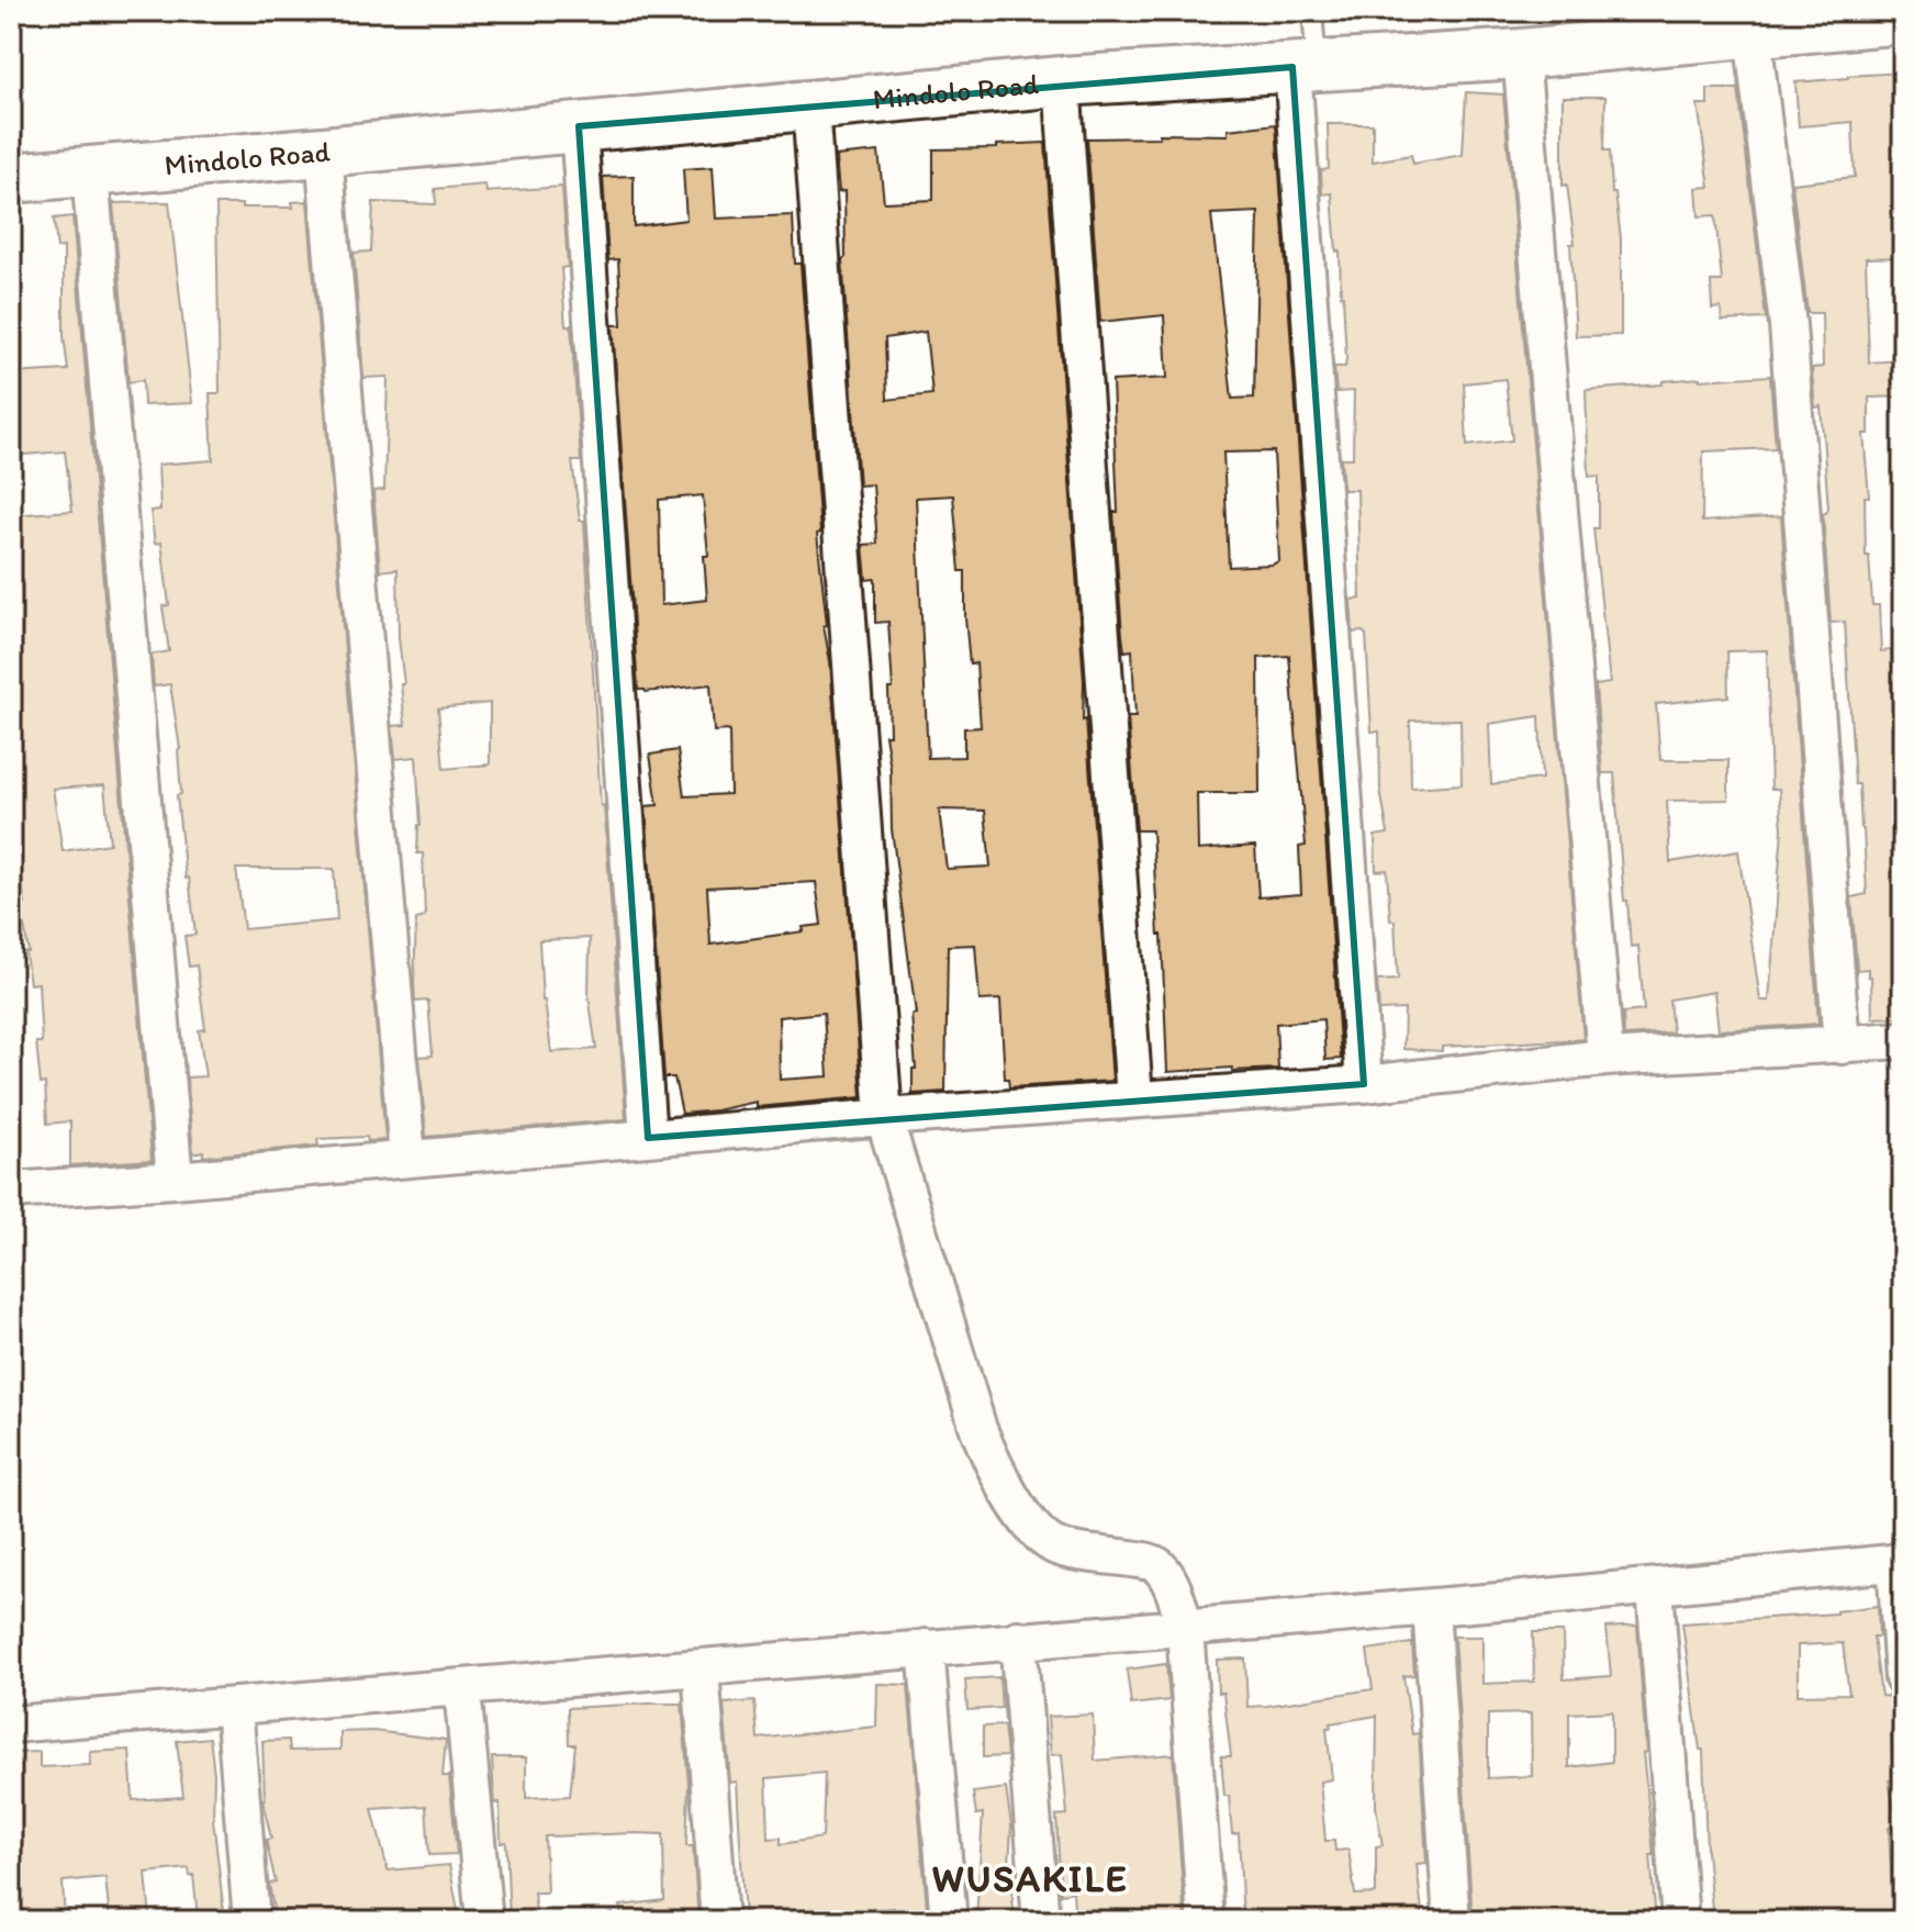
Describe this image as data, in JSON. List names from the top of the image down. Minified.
{"streets":{"street":["Mindolo Road"]},"districts":["WUSAKILE"]}
